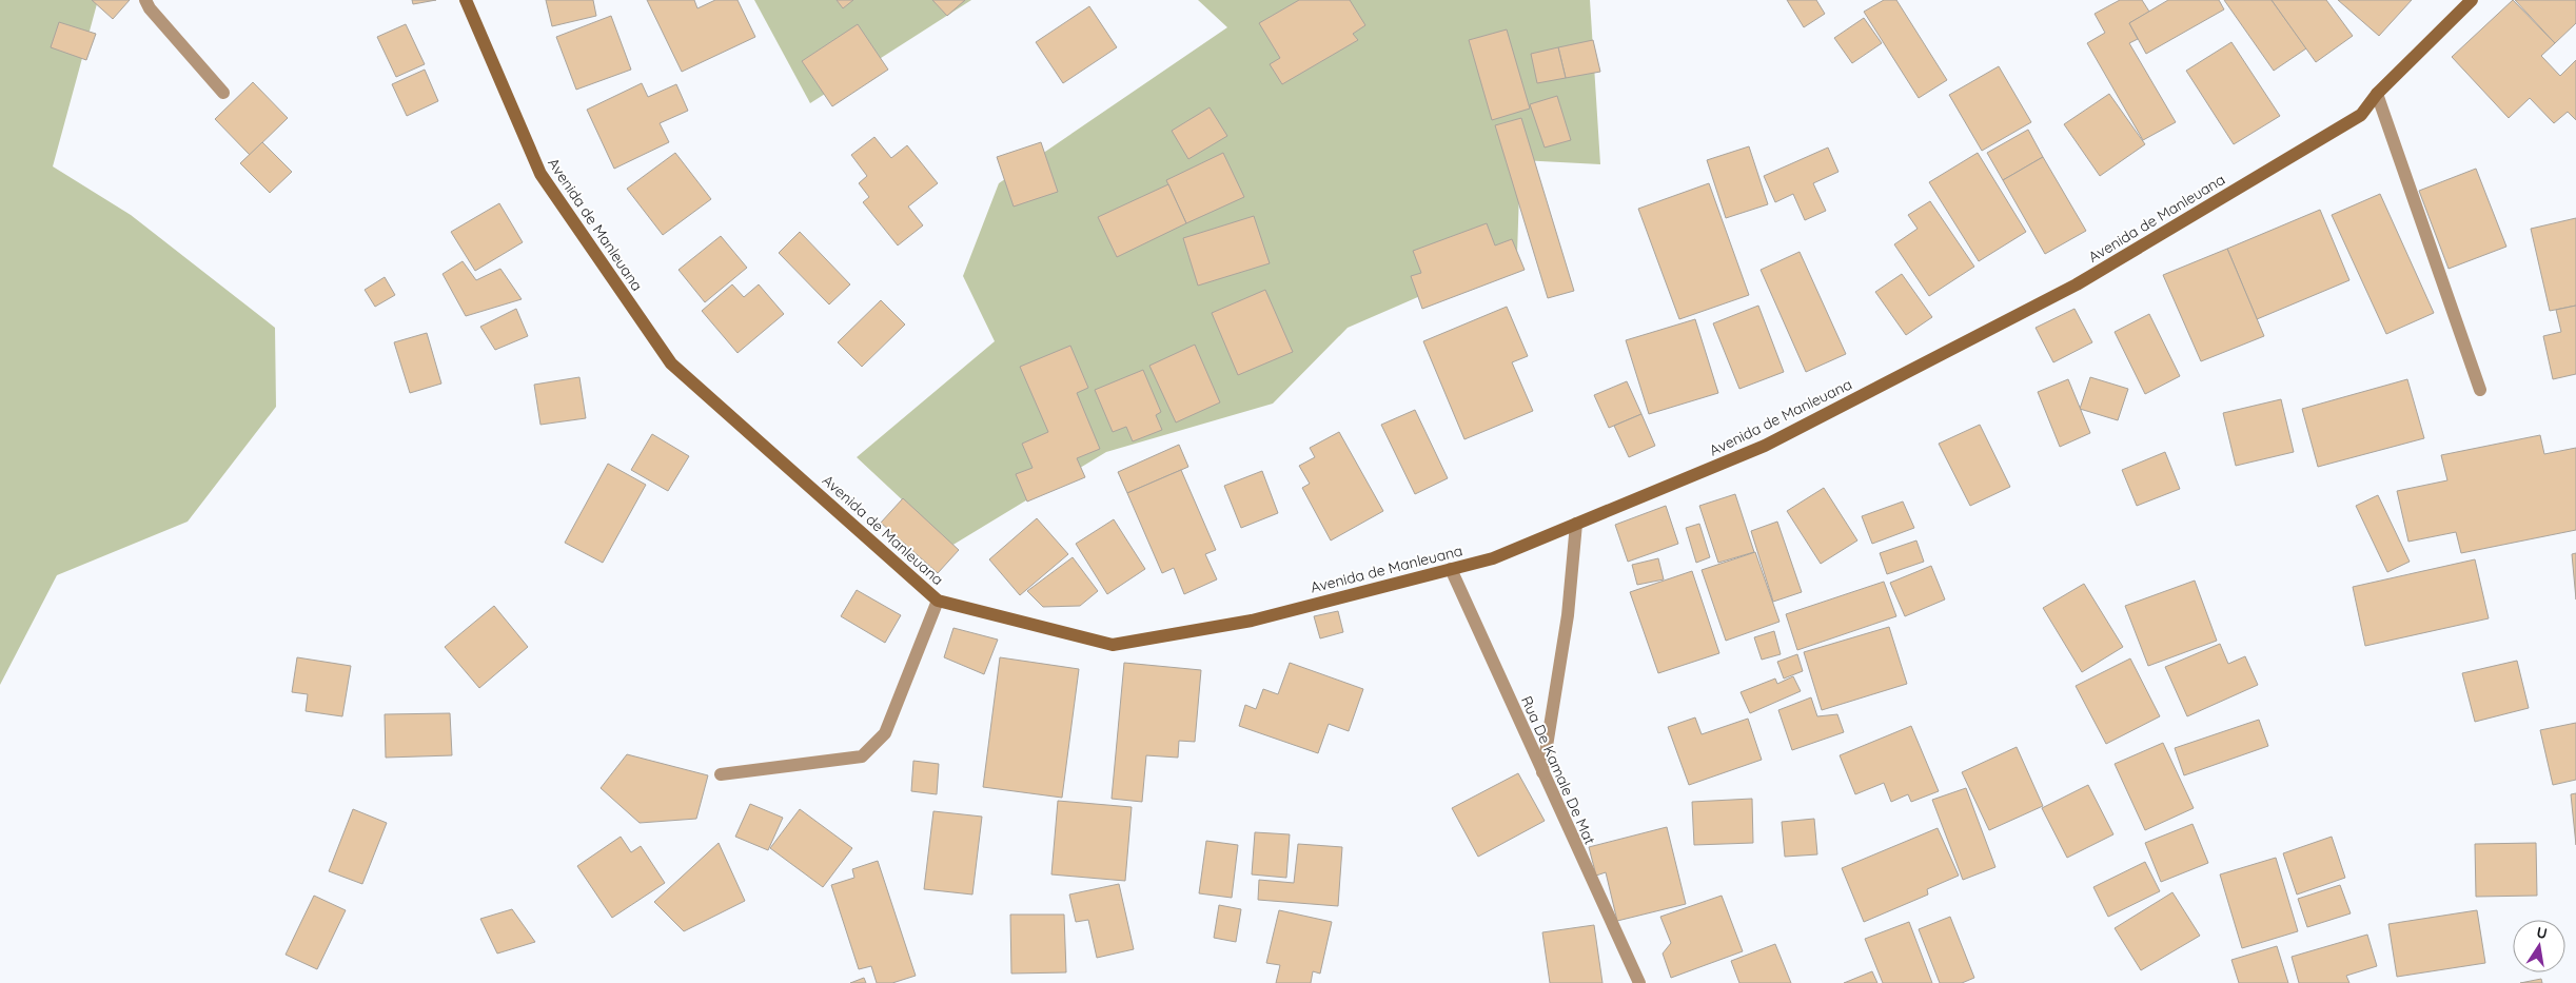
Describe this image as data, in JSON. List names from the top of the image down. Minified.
{"streets":{"street":["Avenida de Manleuana","Rua De Kamale De Mat"]},"crossings":[["Avenida de Manleuana","Rua De Kamale De Mat"]],"north":"top"}
